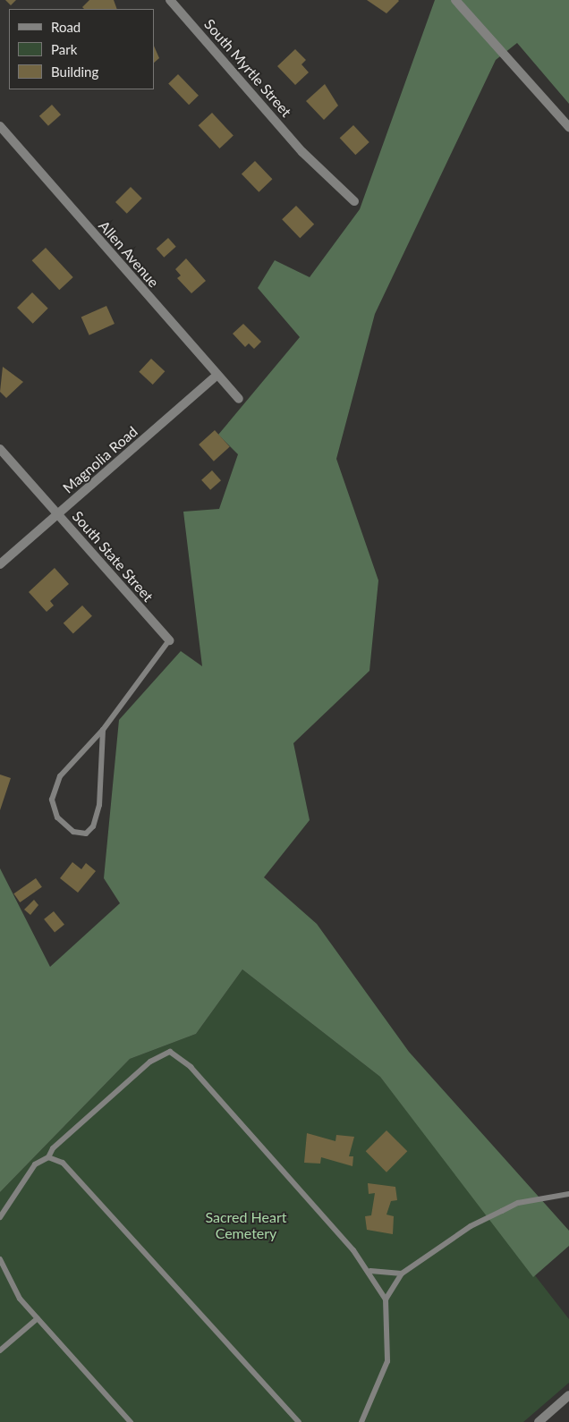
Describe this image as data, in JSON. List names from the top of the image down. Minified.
{"streets":{"street":["South Myrtle Street","Allen Avenue","Magnolia Road","South State Street"]},"crossings":[["Allen Avenue","Magnolia Road"],["Magnolia Road","South State Street"]],"parks":["Sacred Heart Cemetery"],"legend":["Road","Park","Building"]}
